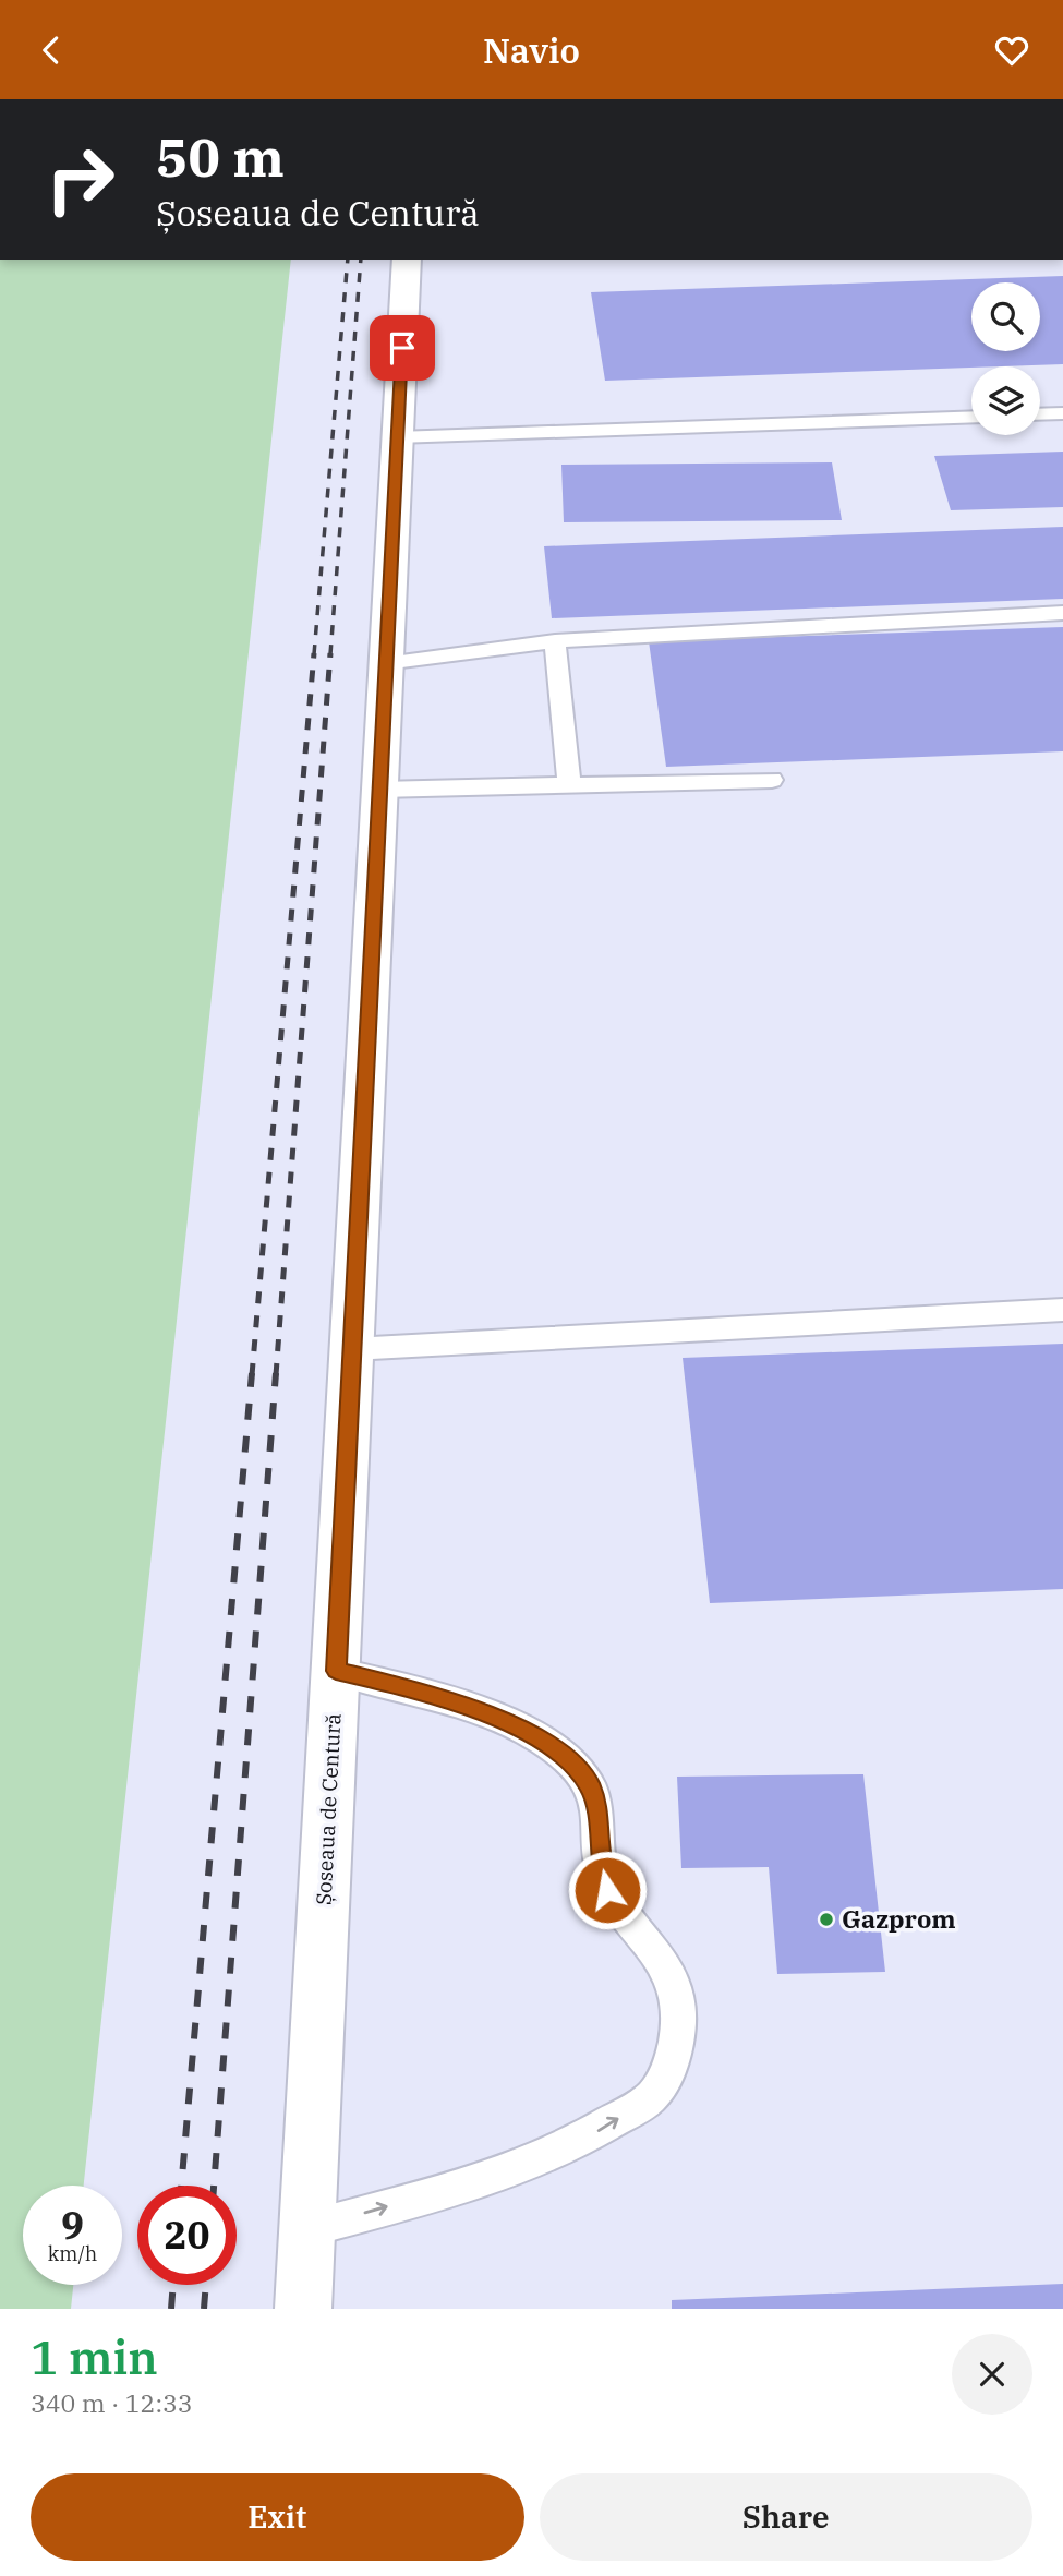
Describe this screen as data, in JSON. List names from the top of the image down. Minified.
{"streets":{"main road":["Șoseaua de Centură"]},"places":["Gazprom"],"page":{"header":"Navio","turn":["50 m","Șoseaua de Centură"],"speed":"9 km/h","limit":"20","heading":["1 min","340 m · 12:33"],"buttons":["Exit","Share"]}}
